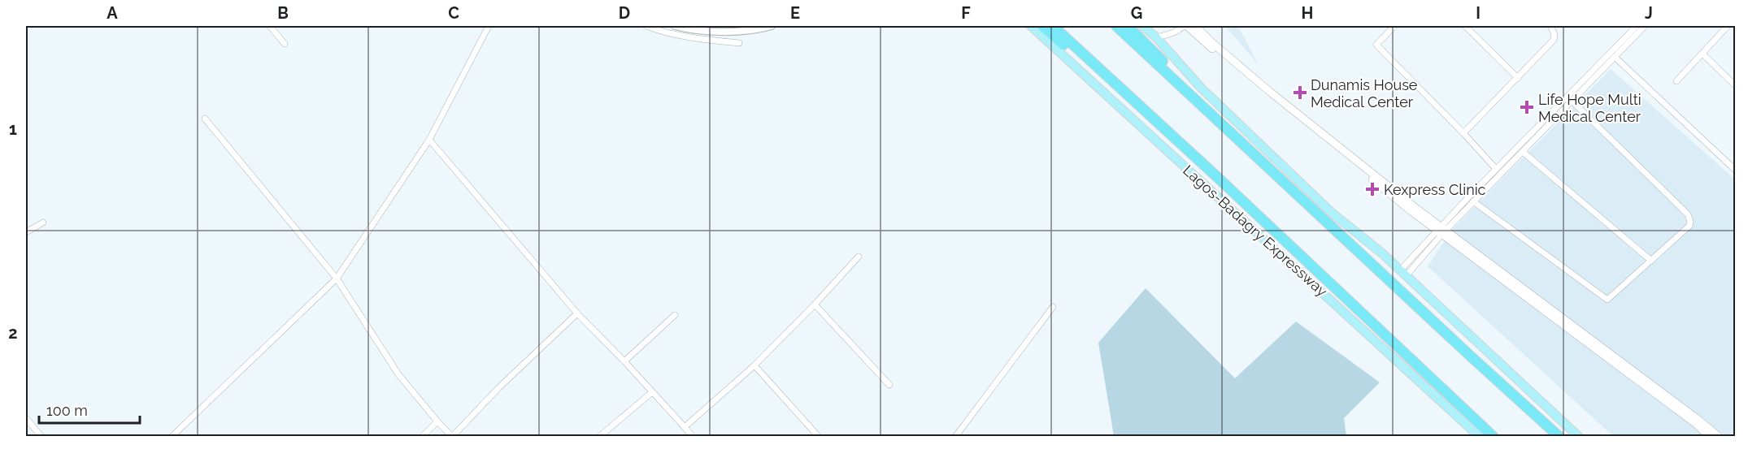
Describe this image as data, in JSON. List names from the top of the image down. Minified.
{"streets":{"highway":["Lagos-Badagry Expressway"]},"places":{"health":["Dunamis House Medical Center","Life Hope Multi Medical Center","Kexpress Clinic"]},"scale_bar":"100 m","grid":{"columns":["A","B","C","D","E","F","G","H","I","J"],"rows":["1","2"]}}
